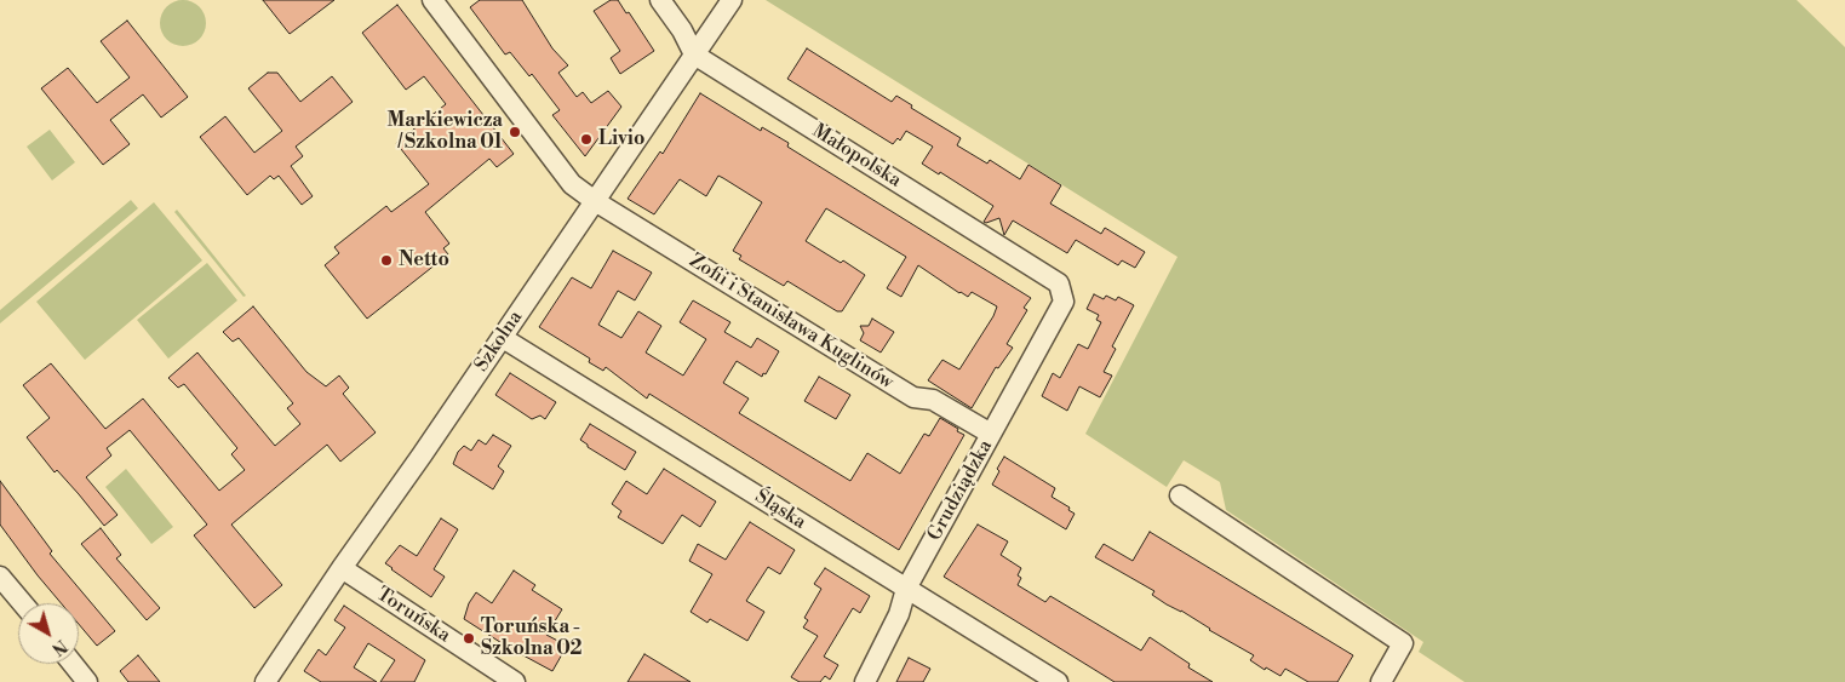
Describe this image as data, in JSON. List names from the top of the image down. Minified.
{"streets":{"street":["Małopolska","Zofii i Stanisława Kuglinów","Szkolna","Grudziądzka","Śląska","Toruńska"]},"crossings":[["Małopolska","Szkolna"],["Małopolska","Grudziądzka"],["Zofii i Stanisława Kuglinów","Szkolna"],["Zofii i Stanisława Kuglinów","Grudziądzka"],["Szkolna","Śląska"],["Szkolna","Toruńska"],["Grudziądzka","Śląska"]],"places":["Markiewicza / Szkolna 01","Livio","Netto","Toruńska - Szkolna 02"],"north":"bottom right"}
